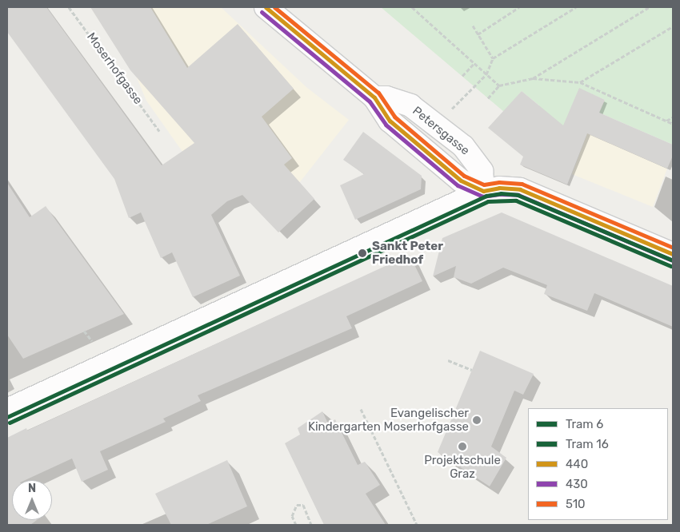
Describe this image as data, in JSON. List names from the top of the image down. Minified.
{"streets":{"main road":["Petersgasse"],"path":["Moserhofgasse"]},"places":["Sankt Peter Friedhof","Evangelischer Kindergarten Moserhofgasse","Projektschule Graz"],"lines":["transit line 440","transit line 510","transit line 430","tram line 6","tram line 16"],"legend":["Tram 6","Tram 16","440","430","510"],"north":"top"}
